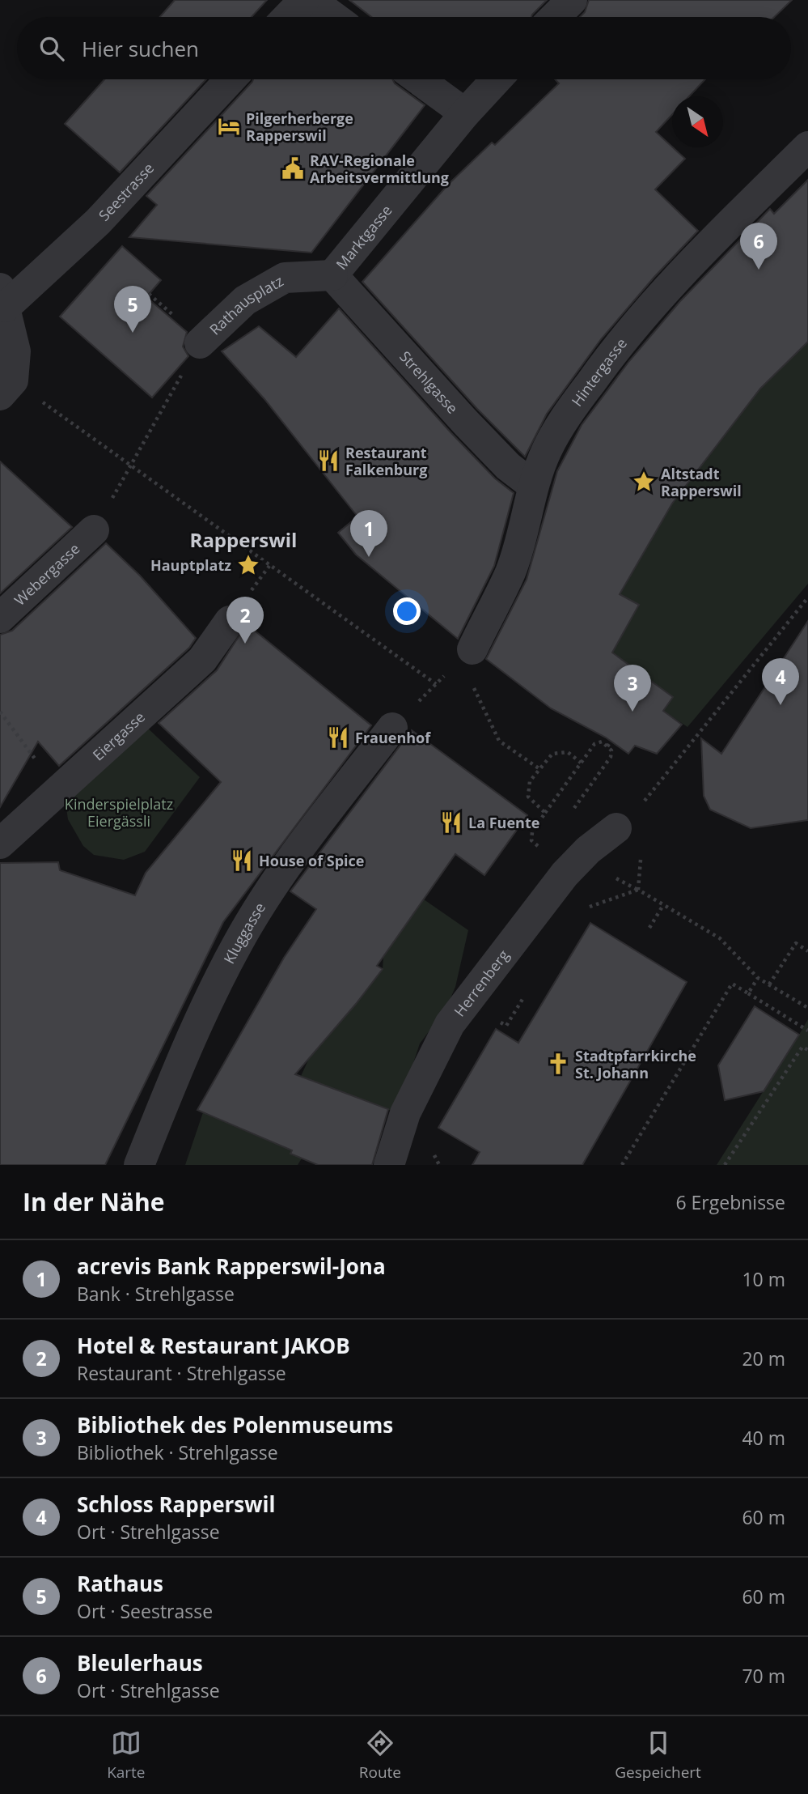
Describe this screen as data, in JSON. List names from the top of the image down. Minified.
{"streets":{"street":["Seestrasse","Marktgasse","Rathausplatz","Hintergasse","Strehlgasse","Webergasse","Eiergasse","Kluggasse","Herrenberg"]},"crossings":[["Marktgasse","Rathausplatz"],["Marktgasse","Strehlgasse"],["Rathausplatz","Strehlgasse"],["Hintergasse","Strehlgasse"]],"districts":["Rapperswil"],"parks":["Kinderspielplatz Eiergässli"],"places":{"hotel":["Pilgerherberge Rapperswil"],"public building":["RAV-Regionale Arbeitsvermittlung"],"restaurant":["Restaurant Falkenburg","Frauenhof","La Fuente","House of Spice"],"place":["Altstadt Rapperswil","Hauptplatz"],"church":["Stadtpfarrkirche St. Johann"]},"north":"bottom right","page":{"search":"Hier suchen","pins":["6","5","1","2","4","3"],"heading":["In der Nähe","6 Ergebnisse"],"list":[{"mark":"1","name":"acrevis Bank Rapperswil-Jona","note":"Bank · Strehlgasse","value":"10 m"},{"mark":"2","name":"Hotel & Restaurant JAKOB","note":"Restaurant · Strehlgasse","value":"20 m"},{"mark":"3","name":"Bibliothek des Polenmuseums","note":"Bibliothek · Strehlgasse","value":"40 m"},{"mark":"4","name":"Schloss Rapperswil","note":"Ort · Strehlgasse","value":"60 m"},{"mark":"5","name":"Rathaus","note":"Ort · Seestrasse","value":"60 m"},{"mark":"6","name":"Bleulerhaus","note":"Ort · Strehlgasse","value":"70 m"}],"nav":["Karte","Route","Gespeichert"]}}
